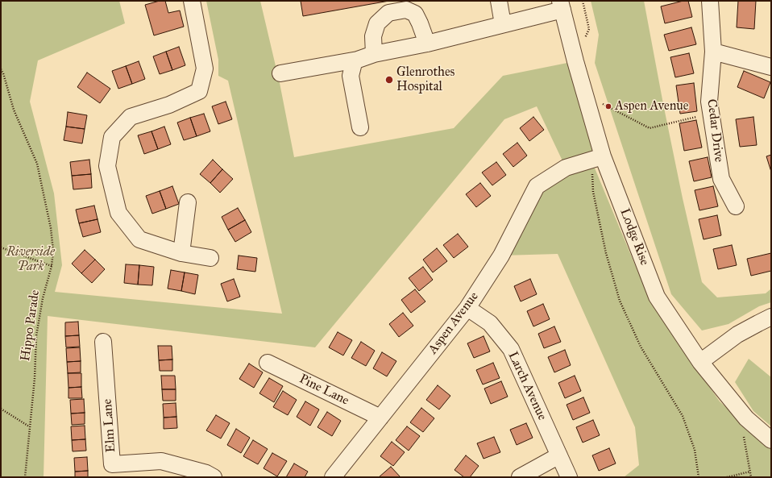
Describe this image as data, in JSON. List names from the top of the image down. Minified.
{"streets":{"street":["Cedar Drive","Lodge Rise","Aspen Avenue","Larch Avenue","Pine Lane","Elm Lane"],"path":["Hippo Parade"]},"crossings":[["Lodge Rise","Aspen Avenue"],["Aspen Avenue","Larch Avenue"],["Aspen Avenue","Pine Lane"]],"parks":["Riverside Park"],"places":["Glenrothes Hospital","Aspen Avenue"]}
